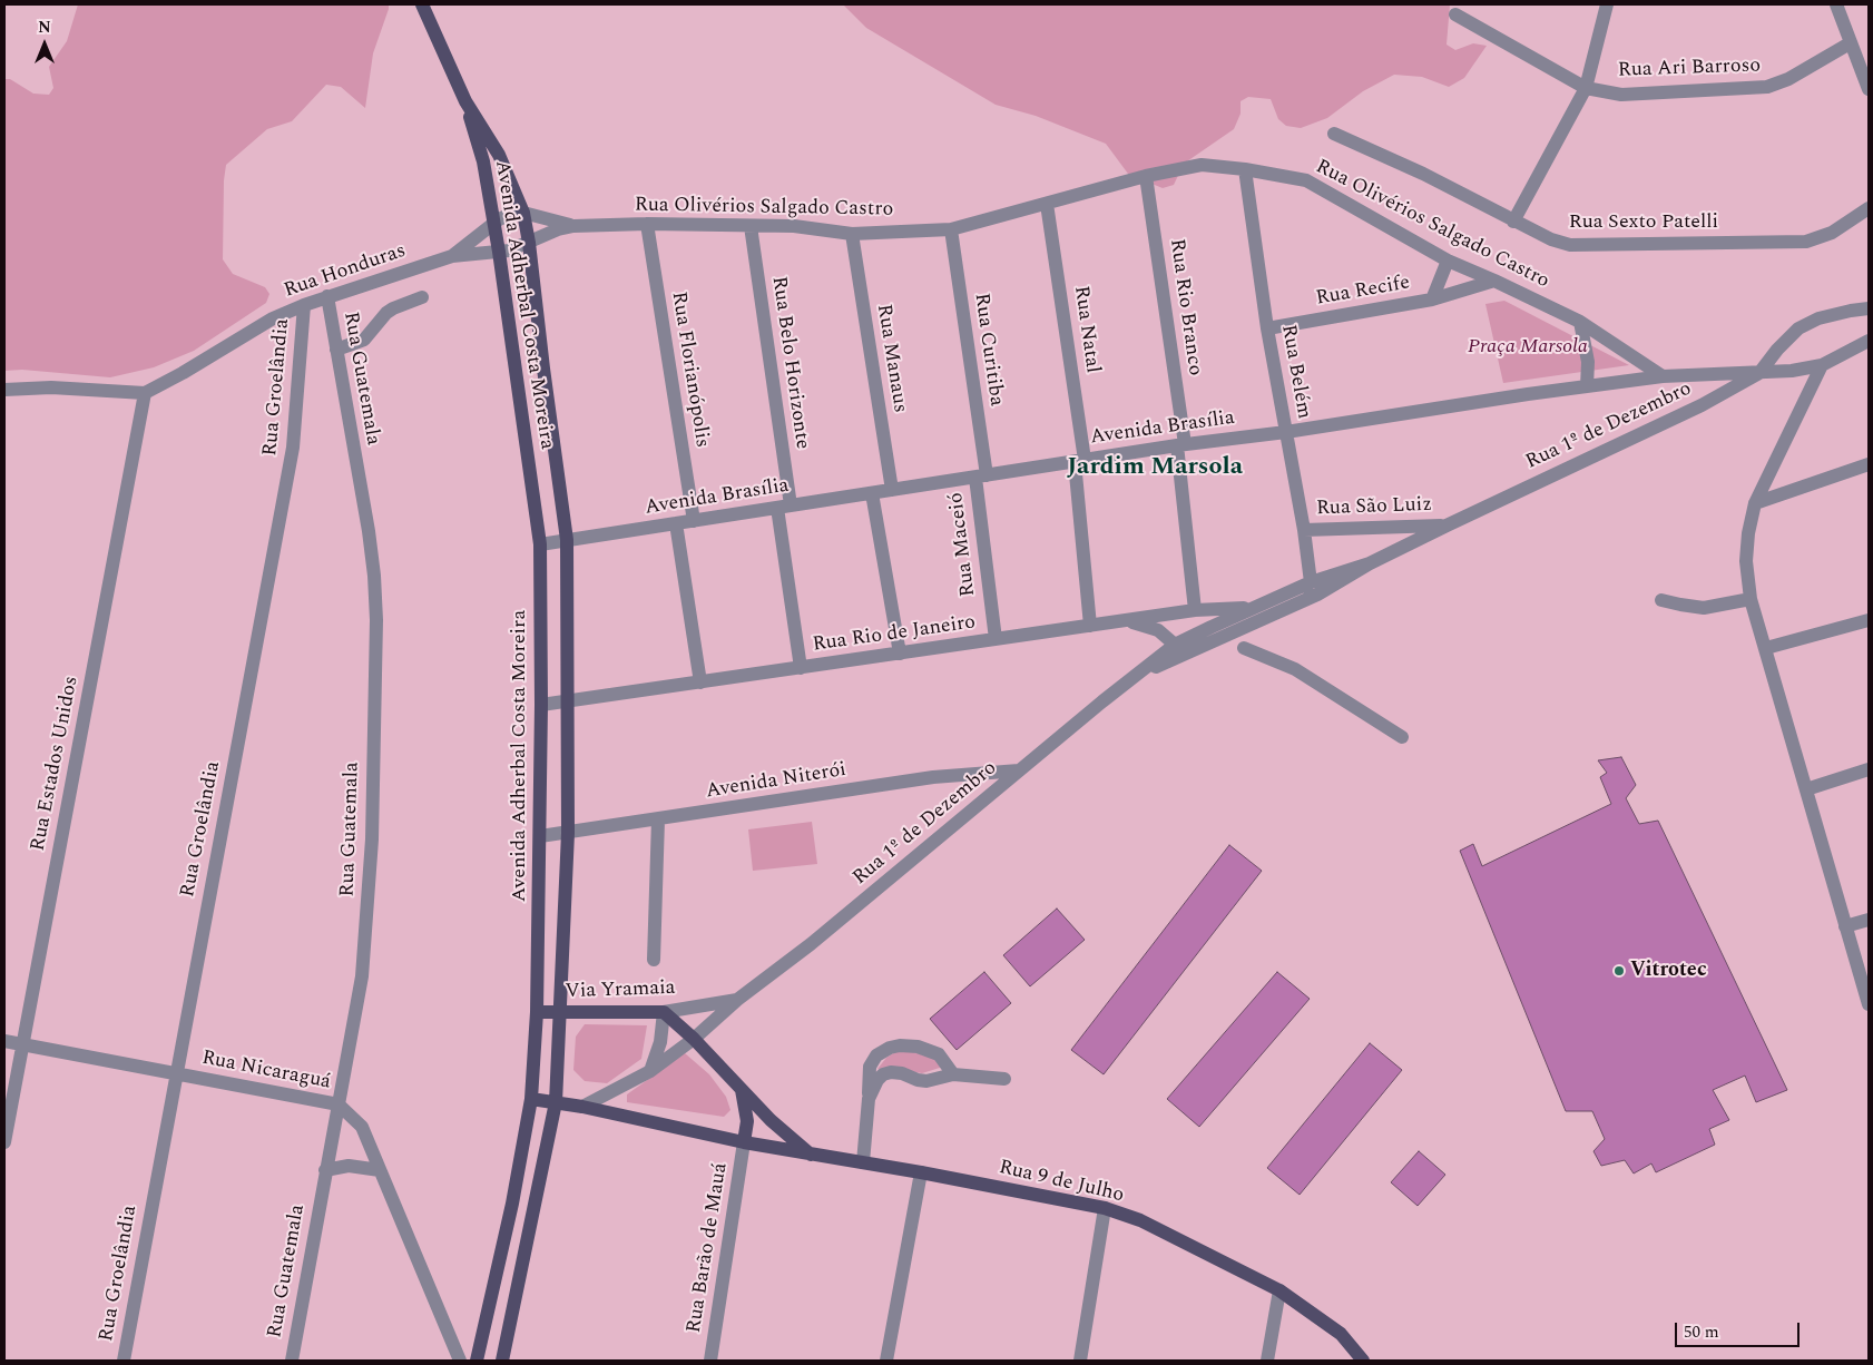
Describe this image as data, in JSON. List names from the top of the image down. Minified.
{"streets":{"main road":["Avenida Adherbal Costa Moreira","Via Yramaia","Rua 9 de Julho"],"street":["Rua Ari Barroso","Rua Olivérios Salgado Castro","Rua Sexto Patelli","Rua Honduras","Rua Recife","Rua Rio Branco","Rua Natal","Rua Curitiba","Rua Manaus","Rua Belo Horizonte","Rua Florianópolis","Rua Belém","Rua Guatemala","Rua Groelândia","Rua 1º de Dezembro","Avenida Brasília","Rua São Luiz","Rua Maceió","Rua Rio de Janeiro","Rua Estados Unidos","Avenida Niterói","Rua Nicaraguá","Rua Barão de Mauá"]},"crossings":[["Rua Olivérios Salgado Castro","Rua Recife"],["Rua Olivérios Salgado Castro","Rua Rio Branco"],["Rua Olivérios Salgado Castro","Rua Natal"],["Rua Olivérios Salgado Castro","Rua Curitiba"],["Rua Olivérios Salgado Castro","Rua Manaus"],["Rua Olivérios Salgado Castro","Rua Belo Horizonte"],["Rua Olivérios Salgado Castro","Rua Florianópolis"],["Rua Olivérios Salgado Castro","Rua Belém"],["Rua Olivérios Salgado Castro","Avenida Brasília"],["Rua Honduras","Rua Guatemala"],["Rua Honduras","Rua Groelândia"],["Rua Honduras","Rua Estados Unidos"],["Rua Recife","Rua Belém"],["Avenida Adherbal Costa Moreira","Avenida Brasília"],["Avenida Adherbal Costa Moreira","Rua Rio de Janeiro"],["Avenida Adherbal Costa Moreira","Avenida Niterói"],["Avenida Adherbal Costa Moreira","Via Yramaia"],["Avenida Adherbal Costa Moreira","Rua 9 de Julho"],["Rua Rio Branco","Avenida Brasília"],["Rua Rio Branco","Rua Rio de Janeiro"],["Rua Natal","Avenida Brasília"],["Rua Natal","Rua Rio de Janeiro"],["Rua Curitiba","Avenida Brasília"],["Rua Curitiba","Rua Maceió"],["Rua Manaus","Avenida Brasília"],["Rua Belo Horizonte","Avenida Brasília"],["Rua Belo Horizonte","Rua Rio de Janeiro"],["Rua Florianópolis","Avenida Brasília"],["Rua Belém","Rua 1º de Dezembro"],["Rua Belém","Avenida Brasília"],["Rua Belém","Rua São Luiz"],["Rua Guatemala","Rua Nicaraguá"],["Rua Groelândia","Rua Nicaraguá"],["Rua 1º de Dezembro","Avenida Brasília"],["Rua 1º de Dezembro","Rua São Luiz"],["Rua 1º de Dezembro","Rua Rio de Janeiro"],["Rua 1º de Dezembro","Avenida Niterói"],["Rua 1º de Dezembro","Via Yramaia"],["Rua 1º de Dezembro","Rua 9 de Julho"],["Avenida Brasília","Rua Maceió"],["Rua Maceió","Rua Rio de Janeiro"],["Rua Estados Unidos","Rua Nicaraguá"],["Rua 9 de Julho","Rua Barão de Mauá"]],"districts":["Jardim Marsola"],"parks":["Praça Marsola"],"places":["Vitrotec"],"scale_bar":"50 m","north":"top"}
